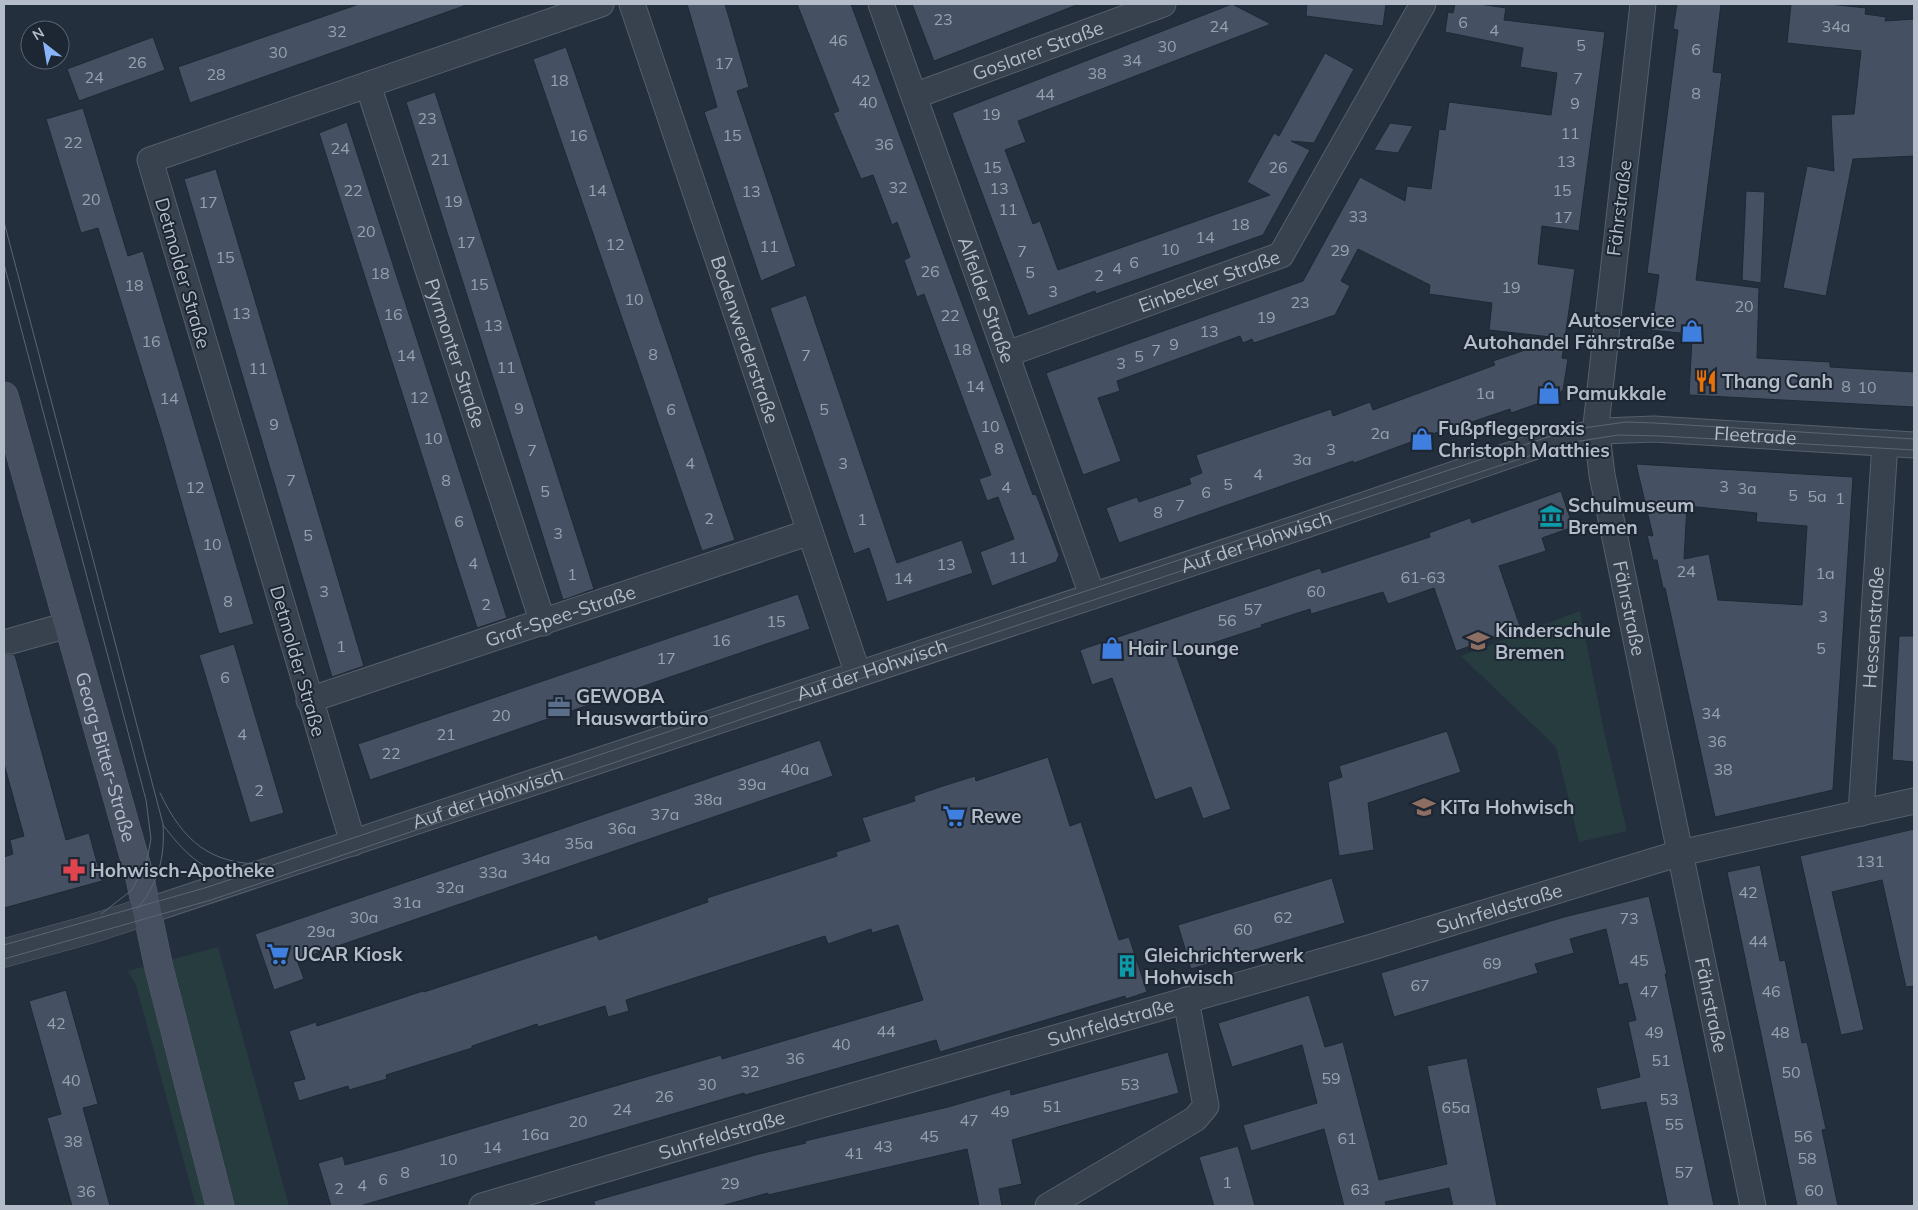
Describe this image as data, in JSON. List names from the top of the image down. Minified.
{"streets":{"main road":["Georg-Bitter-Straße"],"street":["Goslarer Straße","Fährstraße","Detmolder Straße","Einbecker Straße","Alfelder Straße","Bodenwerderstraße","Pyrmonter Straße","Fleetrade","Auf der Hohwisch","Graf-Spee-Straße","Hessenstraße","Suhrfeldstraße"]},"crossings":[["Goslarer Straße","Alfelder Straße"],["Fährstraße","Fleetrade"],["Fährstraße","Auf der Hohwisch"],["Fährstraße","Suhrfeldstraße"],["Detmolder Straße","Pyrmonter Straße"],["Detmolder Straße","Auf der Hohwisch"],["Detmolder Straße","Graf-Spee-Straße"],["Einbecker Straße","Alfelder Straße"],["Alfelder Straße","Auf der Hohwisch"],["Bodenwerderstraße","Auf der Hohwisch"],["Bodenwerderstraße","Graf-Spee-Straße"],["Pyrmonter Straße","Graf-Spee-Straße"],["Fleetrade","Auf der Hohwisch"],["Fleetrade","Hessenstraße"],["Auf der Hohwisch","Georg-Bitter-Straße"],["Hessenstraße","Suhrfeldstraße"]],"places":{"shop":["Autoservice Autohandel Fährstraße","Pamukkale","Fußpflegepraxis Christoph Matthies","Hair Lounge"],"restaurant":["Thang Canh"],"museum":["Schulmuseum Bremen"],"school or university":["Kinderschule Bremen","KiTa Hohwisch"],"office":["GEWOBA Hauswartbüro"],"supermarket":["Rewe","UCAR Kiosk"],"pharmacy":["Hohwisch-Apotheke"],"building":["Gleichrichterwerk Hohwisch"]},"house_numbers":["23","6","24","34a","4","32","46","5","30","6","30","34","26","17","38","28","24","7","18","42","8","44","40","9","19","23","11","16","15","22","36","24","21","13","15","26","32","13","22","14","15","13","20","19","17","11","33","17","18","20","14","17","12","11","10","29","7","15","6","4","26","5","18","2","15","18","19","3","10","23","20","13","16","22","19","13","13","16","9","18","7","8","14","7","5","3","11","11","14","8","10","1a","12","14","9","6","5","9","10","2a","10","8","3","7","3a","4","3","4","7","8","5","3","12","4","3a","5","6","5","5a","1","7","8","2","1","6","3","5","10","11","4","13","24","1a","1","61-63","14","3","60","8","2","57","3","56","15","16","1","5","17","6","34","20","4","21","36","22","40a","38","39a","2","38a","37a","36a","35a","34a","131","33a","32a","42","31a","30a","62","73","60","29a","44","45","69","67","47","46","42","44","49","48","40","36","51","32","50","59","40","30","53","26","53","51","65a","24","49","47","20","55","16a","45","56","61","38","43","14","41","58","10","8","57","6","1","29","4","2","63","60","36"],"north":"top left"}
